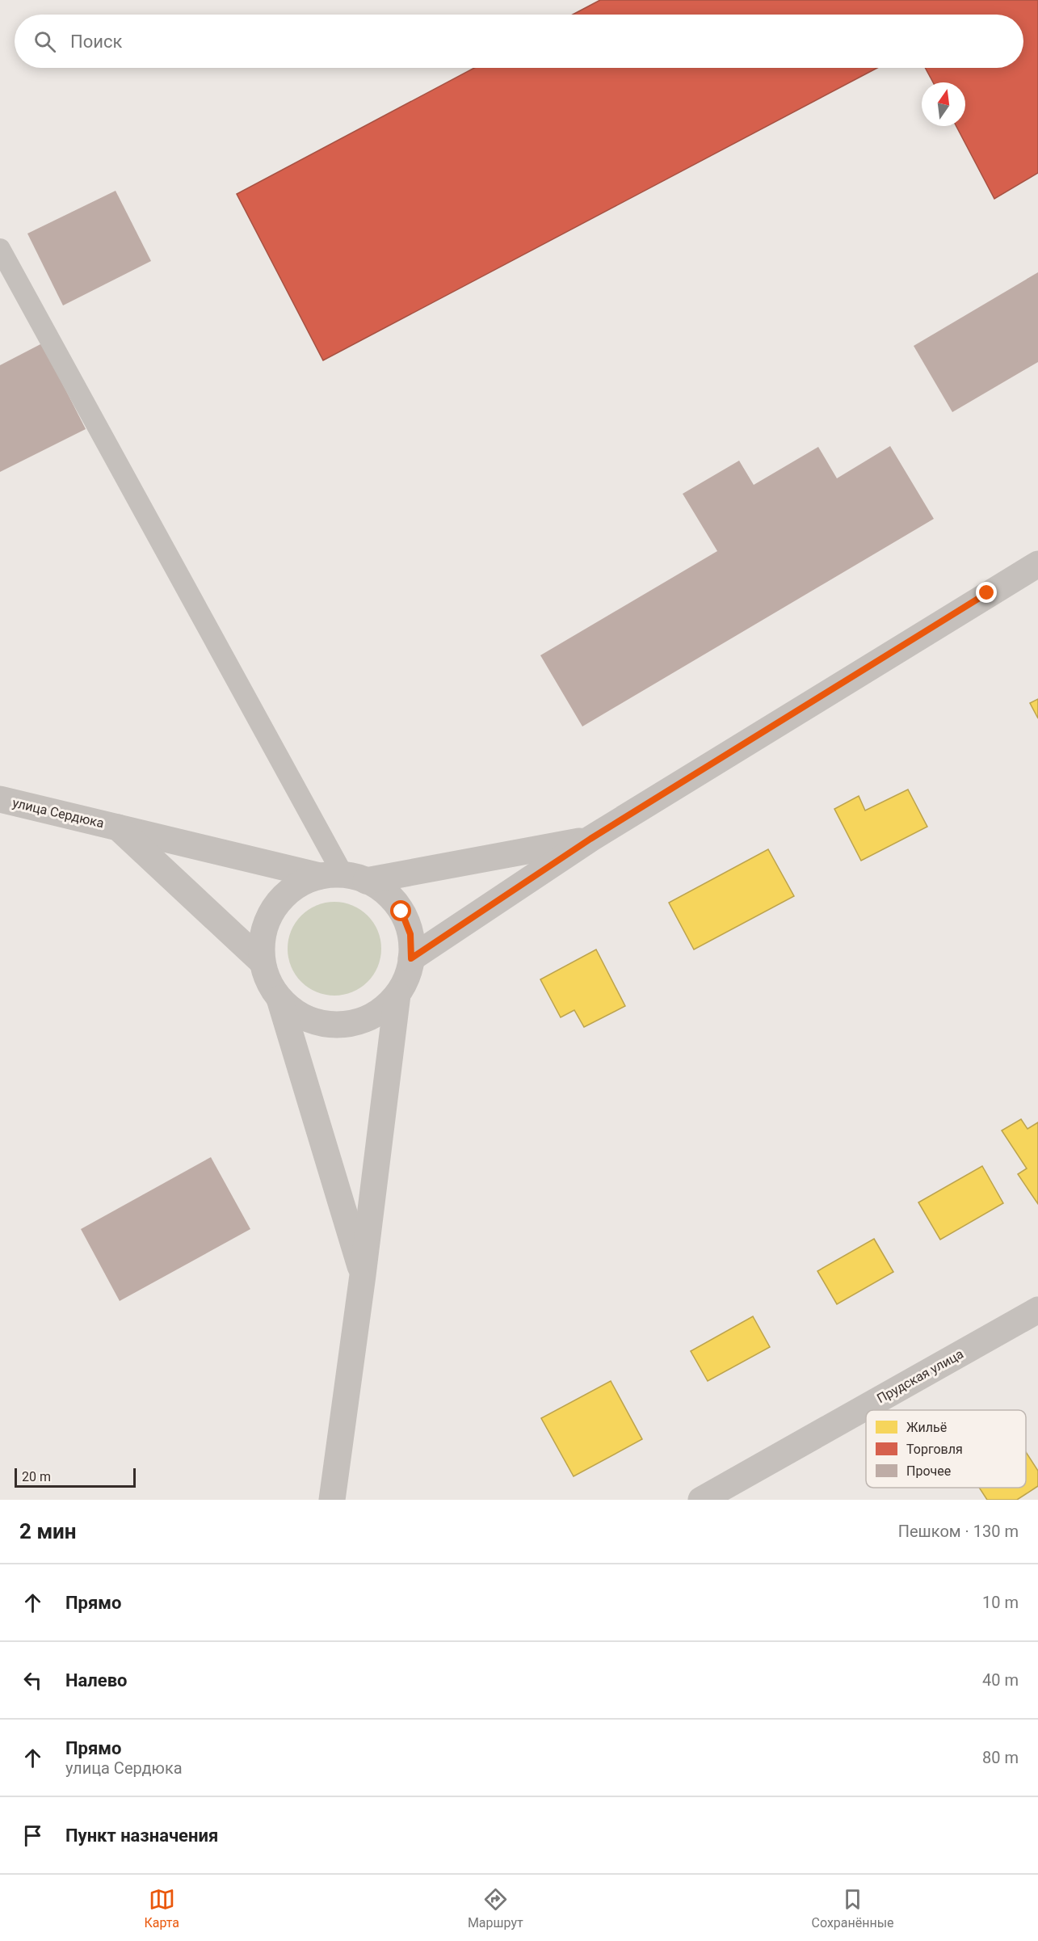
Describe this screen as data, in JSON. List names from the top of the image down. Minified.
{"streets":{"street":["улица Сердюка","Прудская улица"]},"legend":["Жильё","Торговля","Прочее"],"scale_bar":"20 m","north":"top","page":{"search":"Поиск","scale":"20 m","heading":["2 мин","Пешком · 130 m"],"list":[["Прямо","10 m"],["Налево","40 m"],["Прямо","улица Сердюка","80 m"],"Пункт назначения"],"nav":["Карта","Маршрут","Сохранённые"]}}
